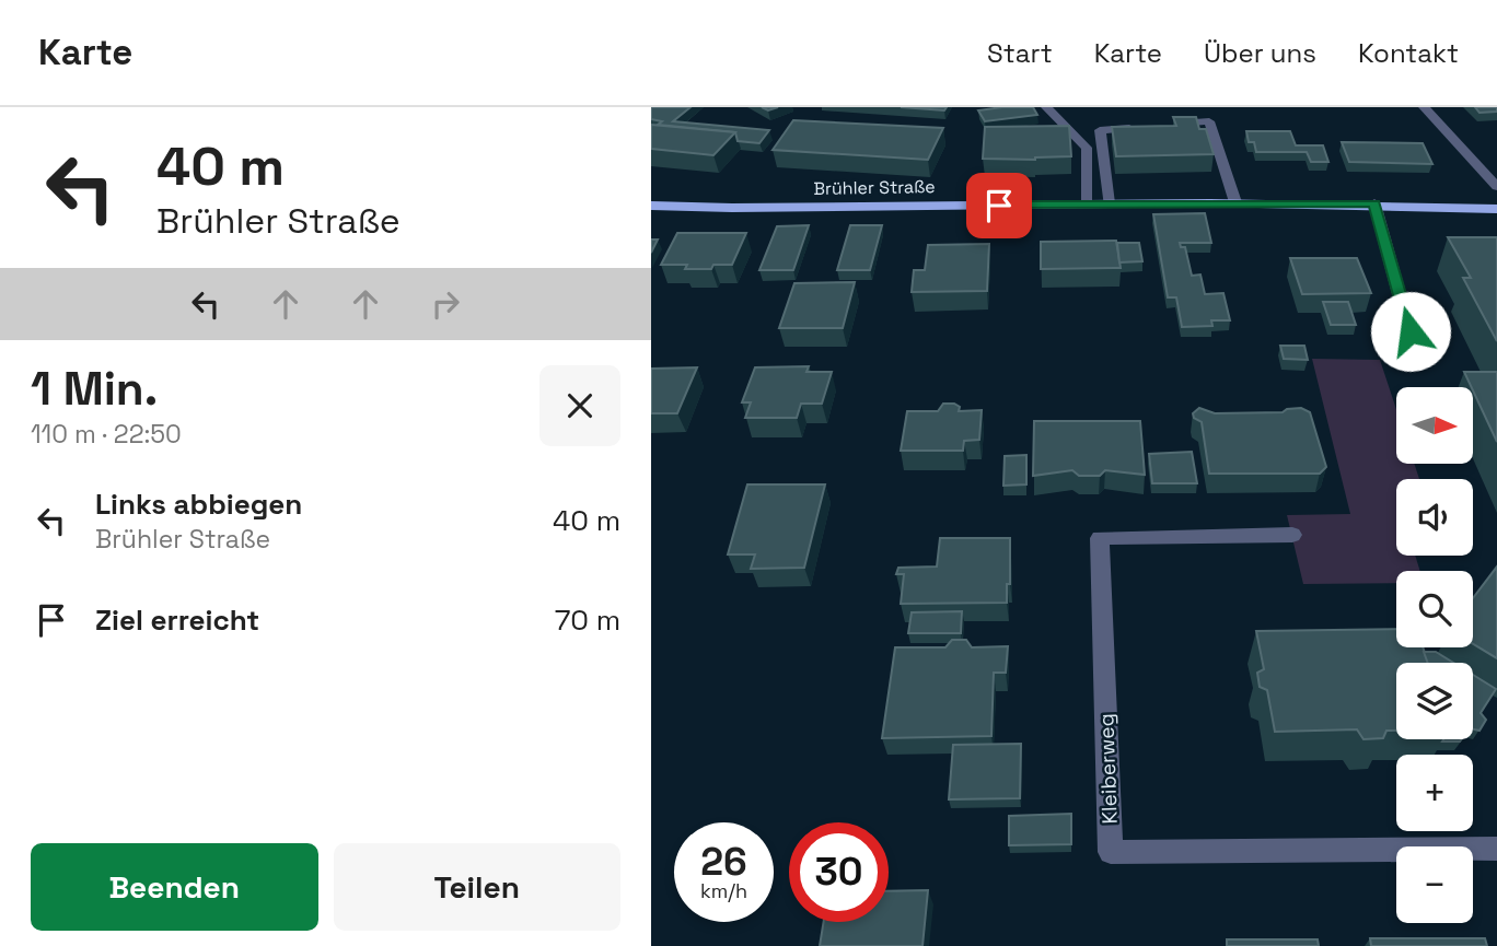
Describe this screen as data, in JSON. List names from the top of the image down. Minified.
{"streets":{"main road":["Brühler Straße"],"street":["Kleiberweg"]},"north":"right","page":{"header":"Karte","nav":["Start","Karte","Über uns","Kontakt"],"turn":["40 m","Brühler Straße"],"heading":["1 Min.","110 m · 22:50"],"map_buttons":["+","−"],"list":[{"name":"Links abbiegen","note":"Brühler Straße","value":"40 m"},{"name":"Ziel erreicht","value":"70 m"}],"speed":"26 km/h","limit":"30","buttons":["Beenden","Teilen"]}}
